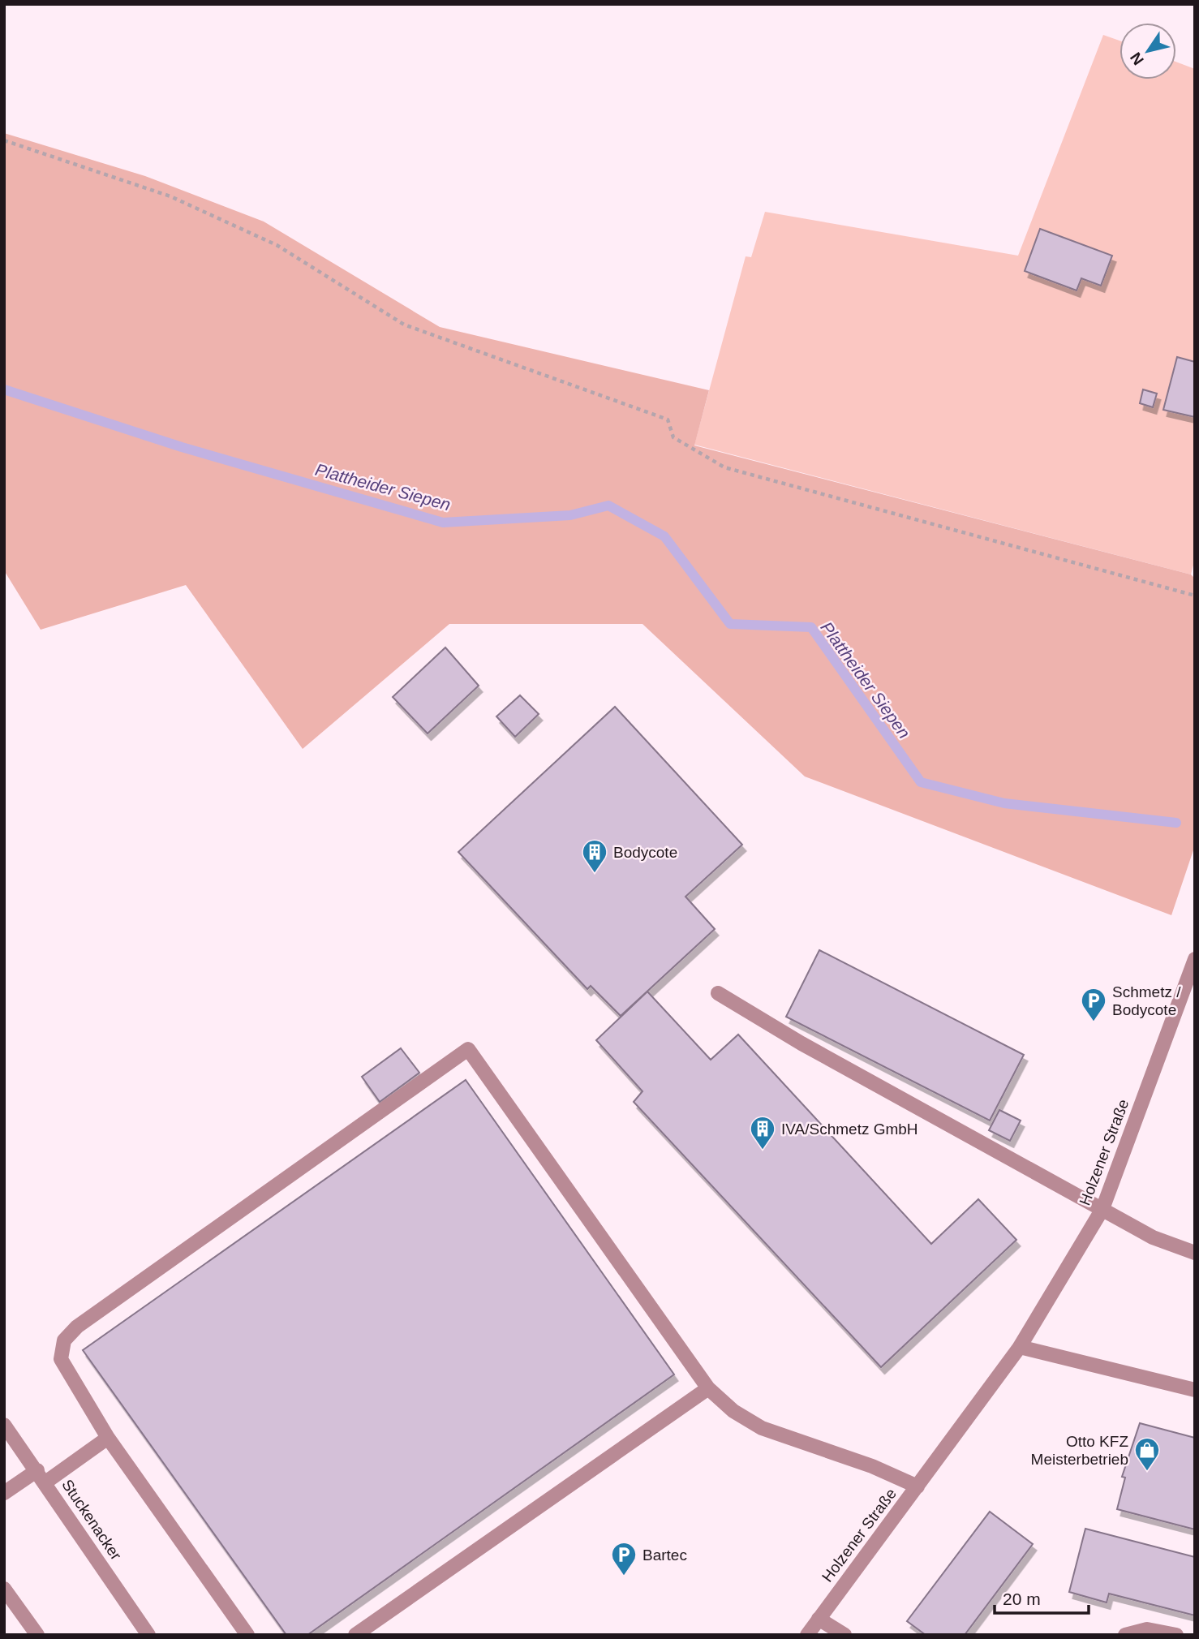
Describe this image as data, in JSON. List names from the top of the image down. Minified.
{"streets":{"street":["Holzener Straße","Stuckenacker"]},"water":["Plattheider Siepen"],"places":{"building":["Bodycote","IVA/Schmetz GmbH"],"parking":["Schmetz / Bodycote","Bartec"],"shop":["Otto KFZ Meisterbetrieb"]},"scale_bar":"20 m","north":"bottom left"}
